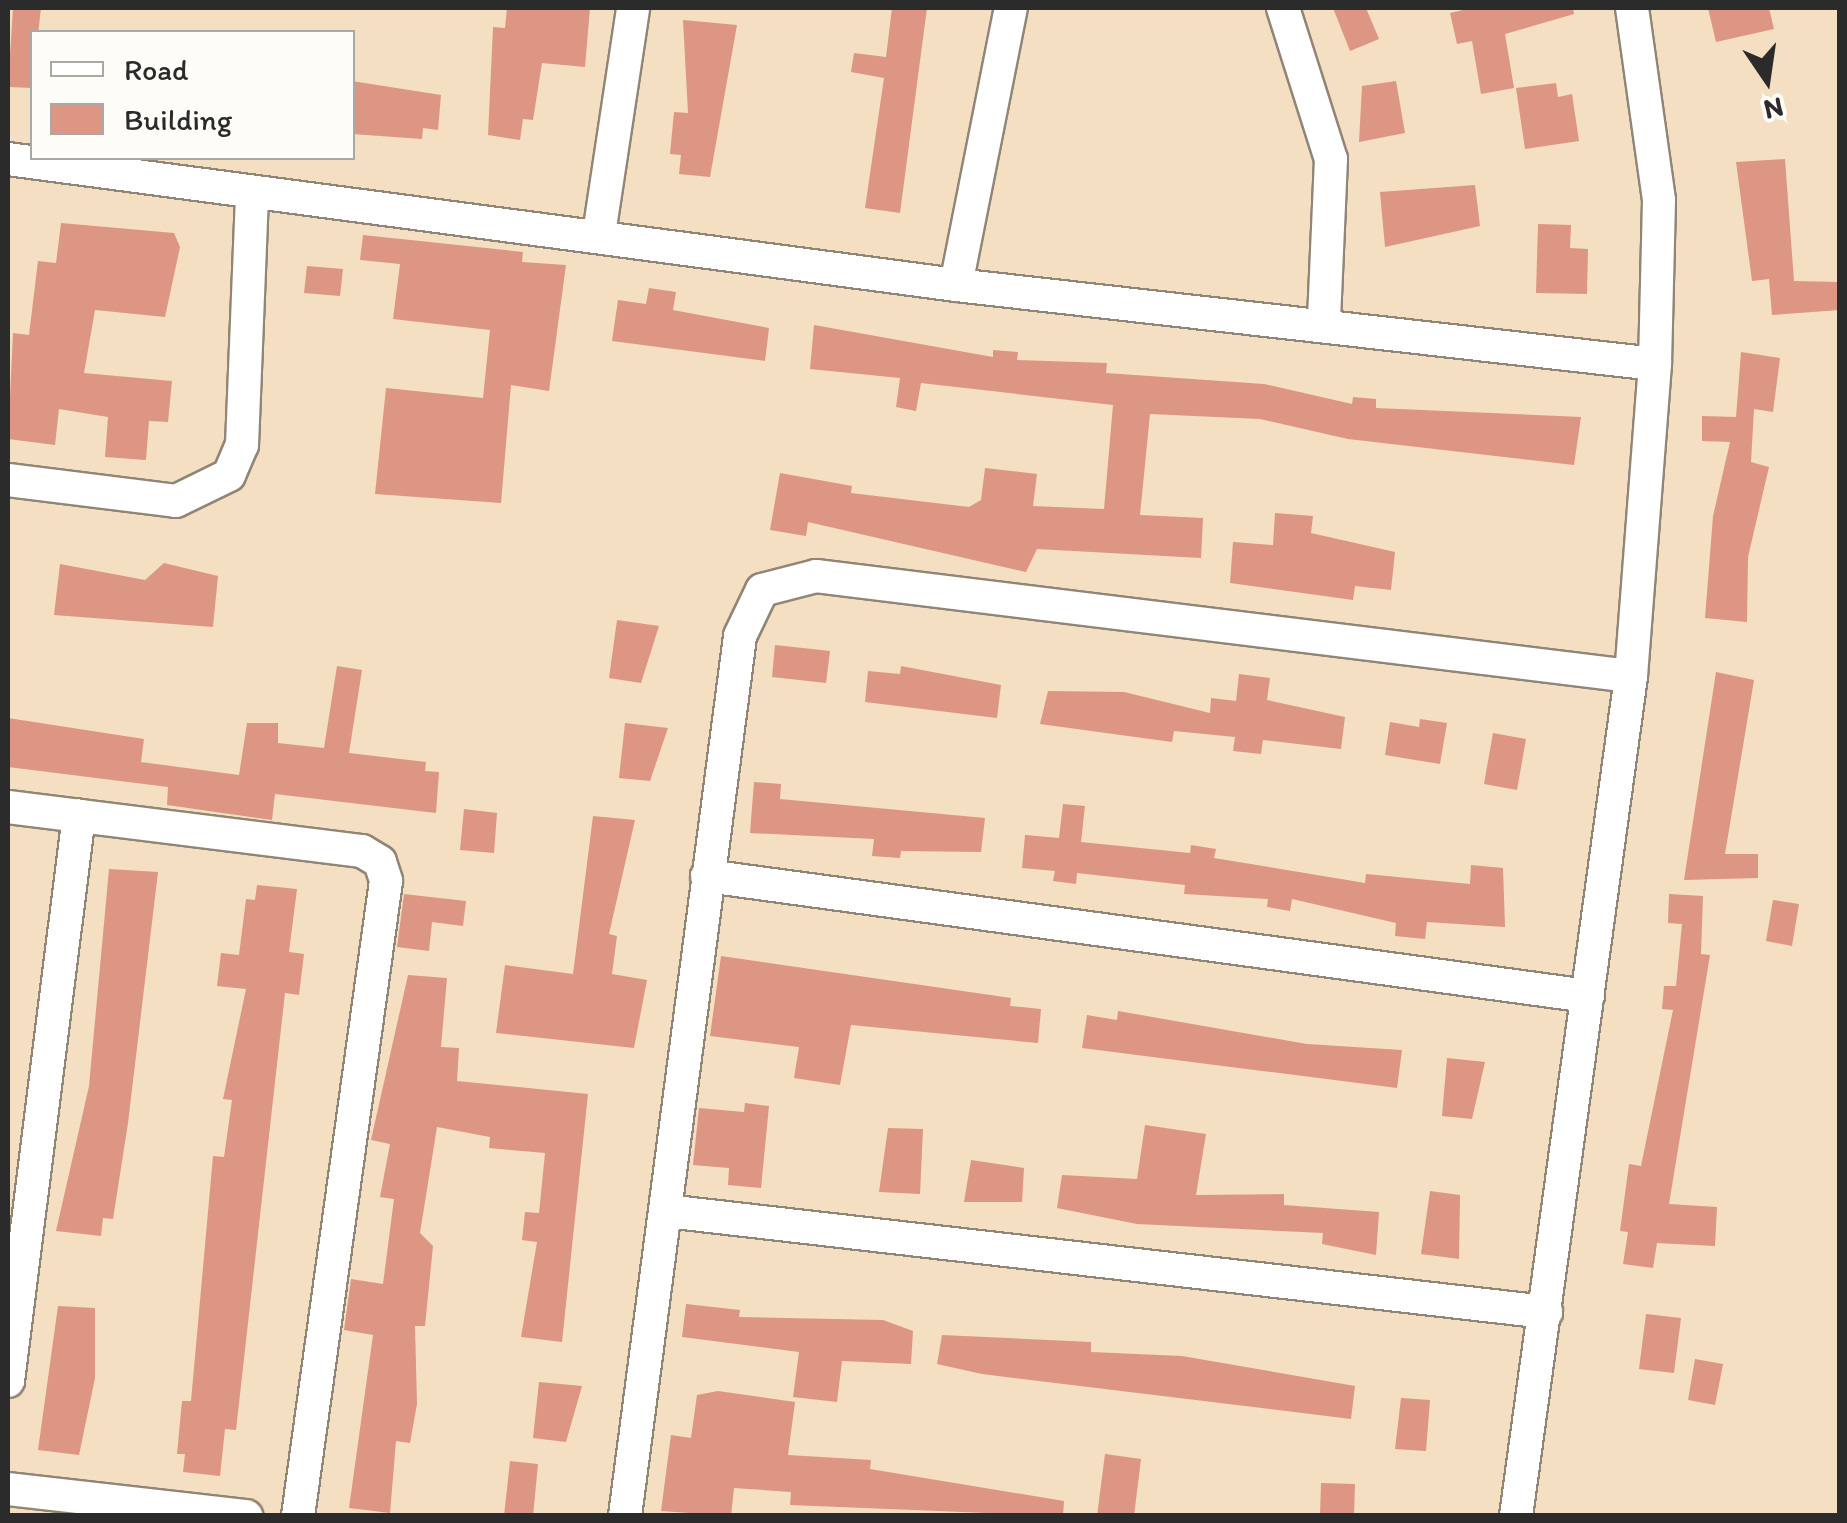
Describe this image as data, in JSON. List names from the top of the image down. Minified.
{"legend":["Road","Building"],"north":"bottom"}
